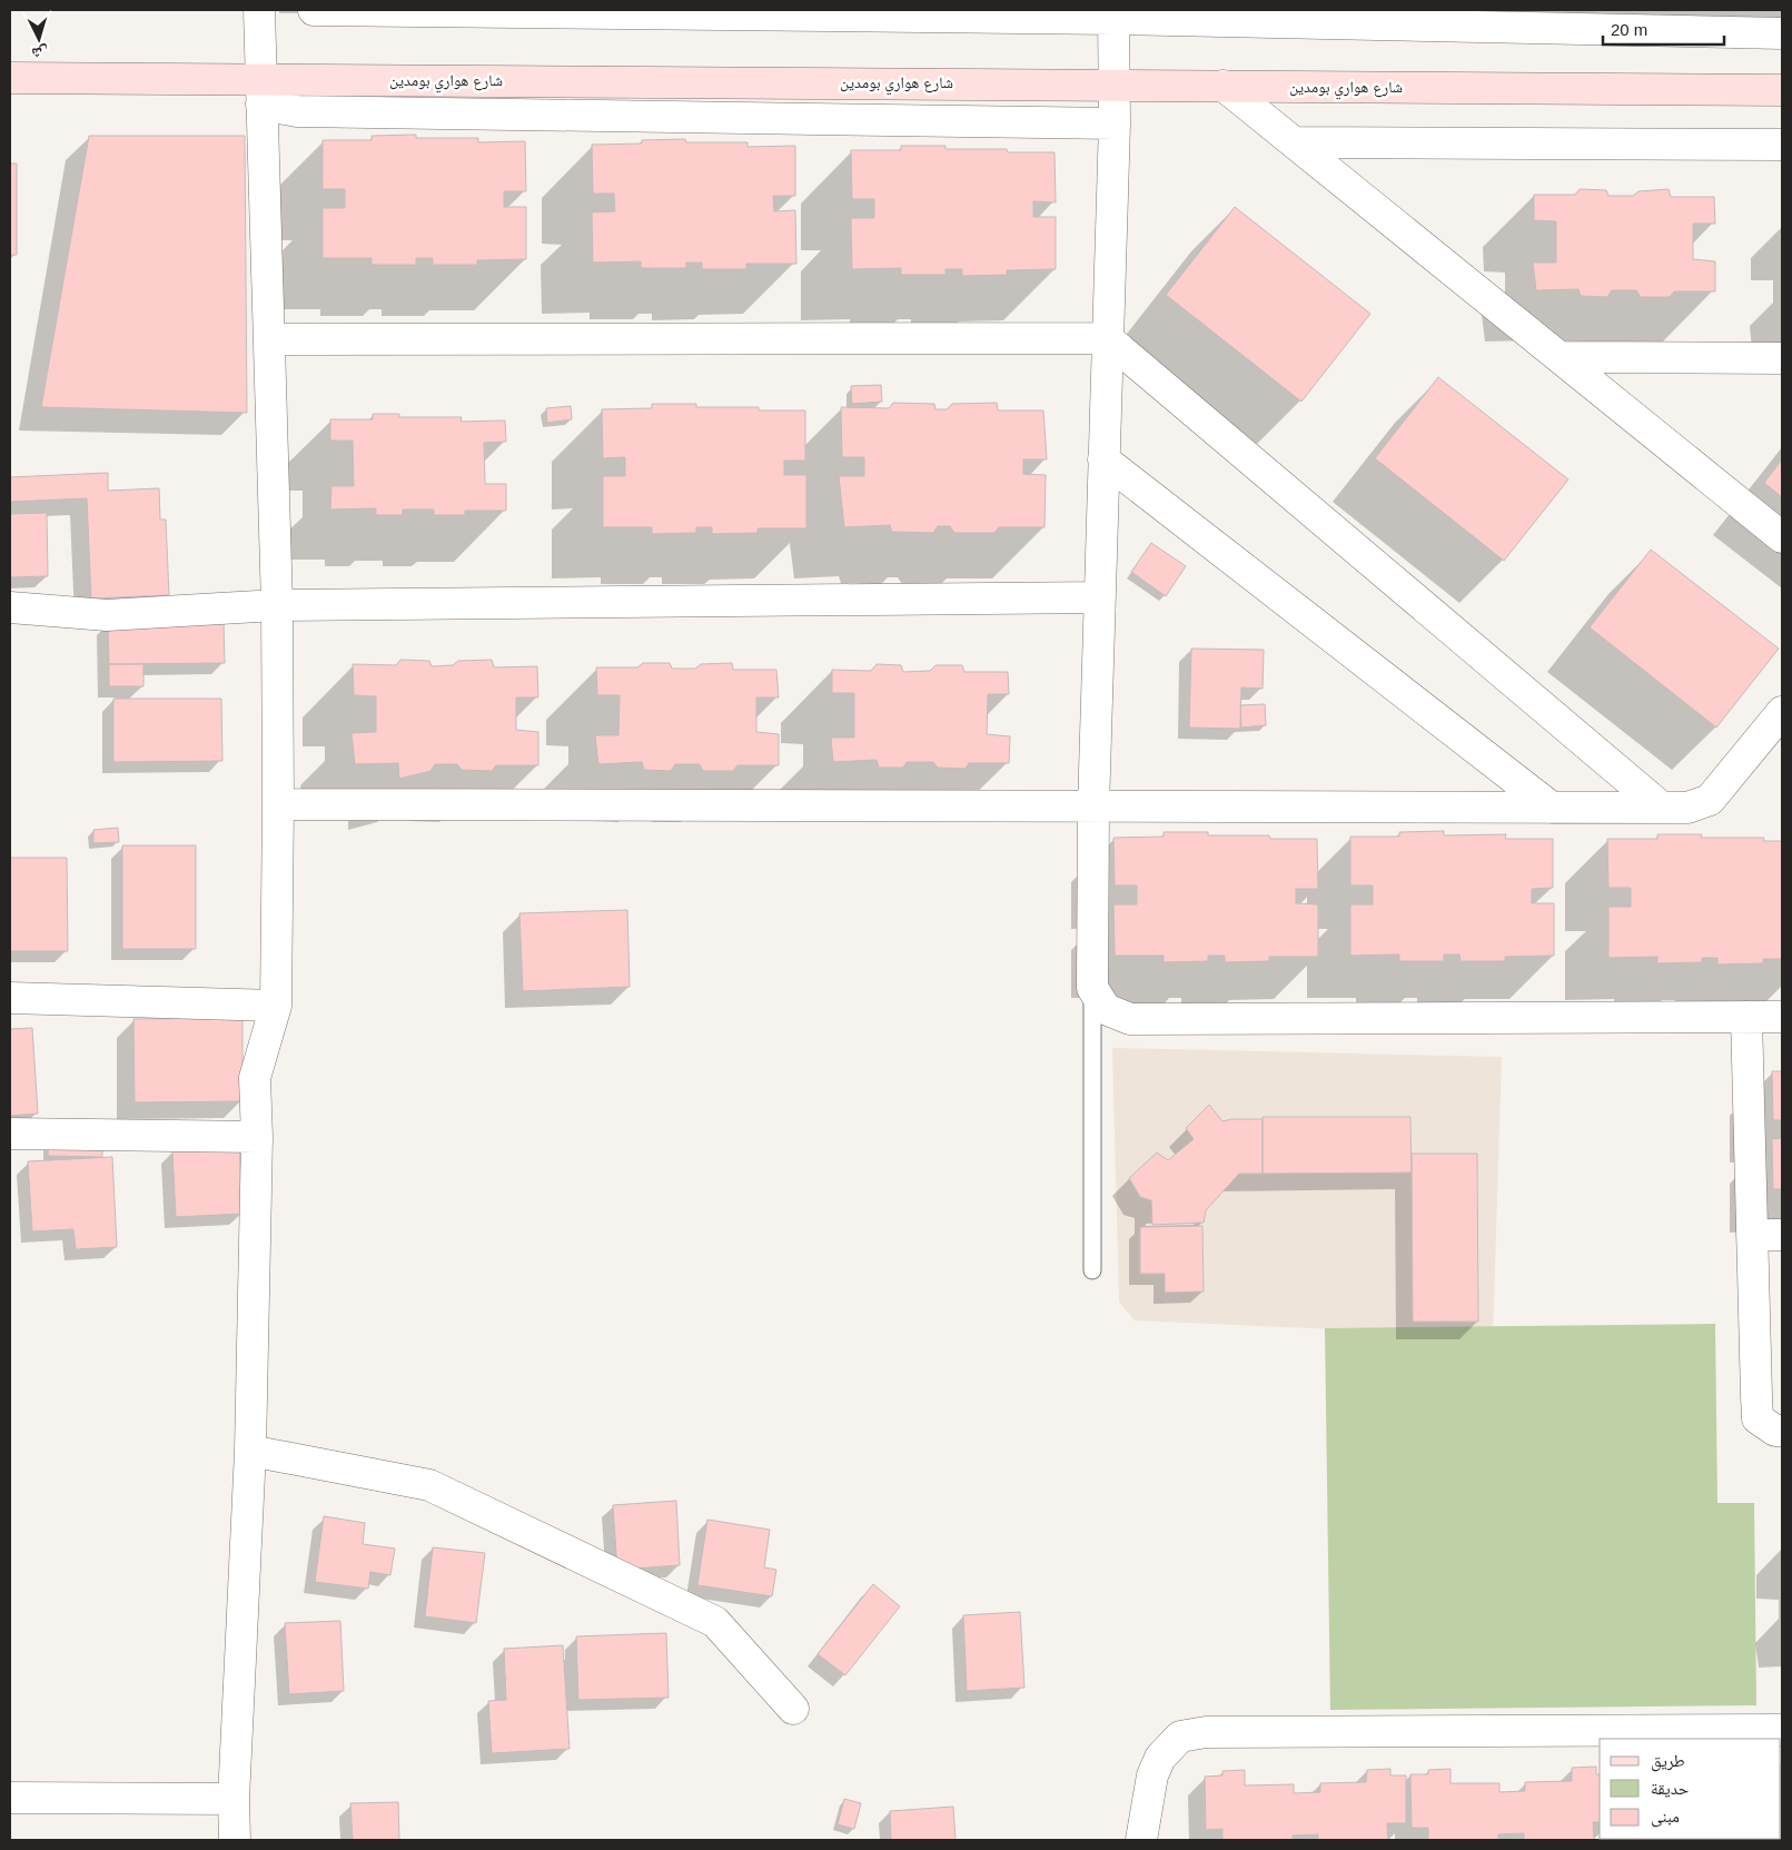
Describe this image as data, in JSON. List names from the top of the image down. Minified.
{"streets":{"main road":["شارع هواري بومدين"]},"legend":["طريق","حديقة","مبنى"],"scale_bar":"20 m","north":"bottom"}
